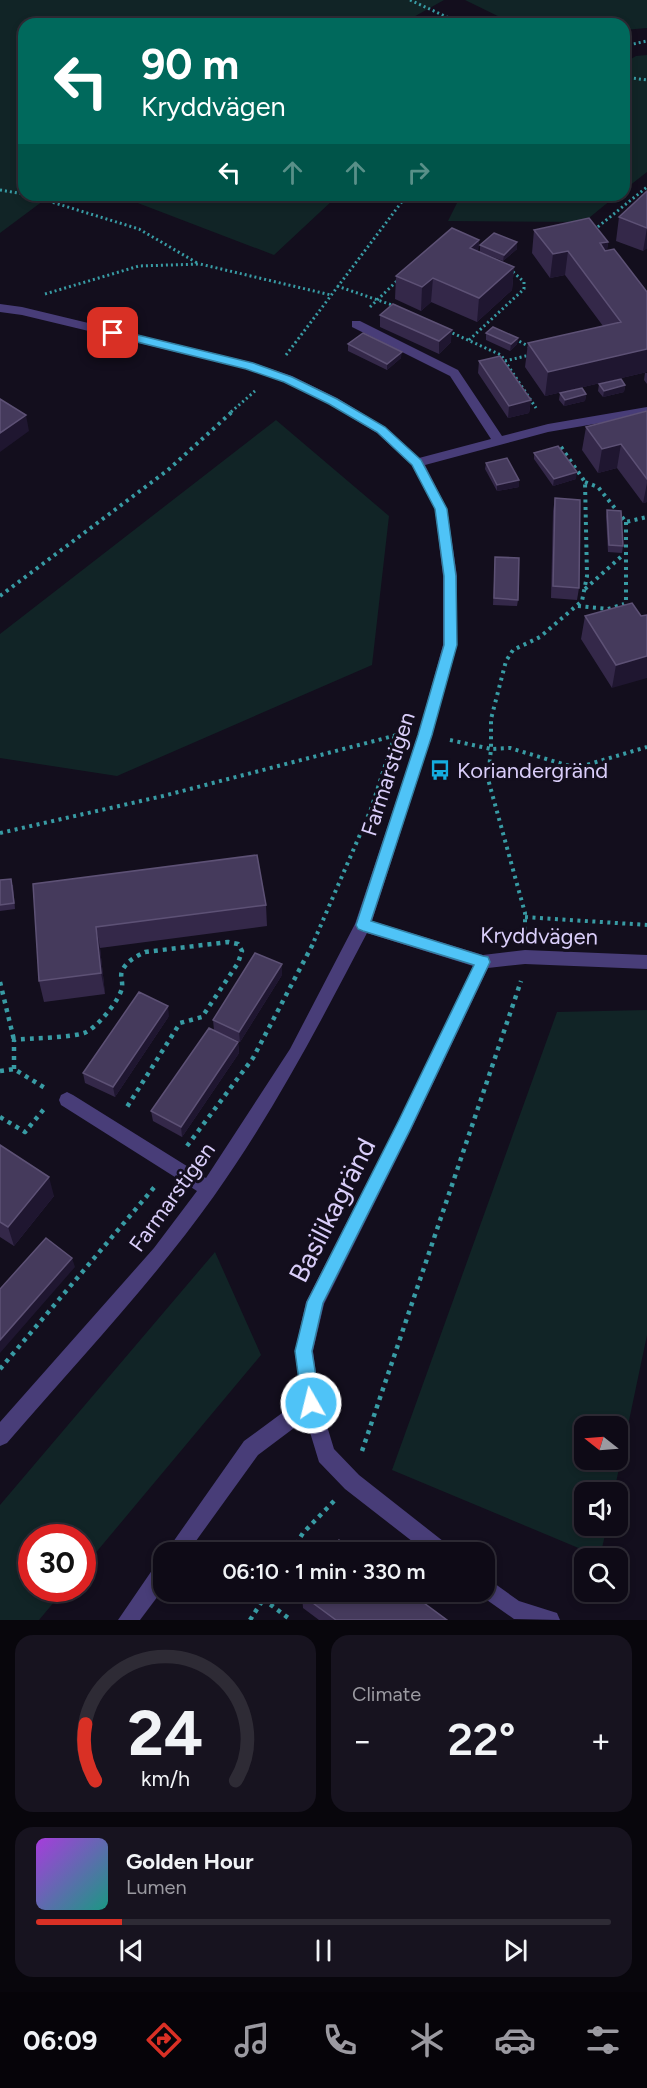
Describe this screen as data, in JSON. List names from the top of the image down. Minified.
{"streets":{"street":["Farmarstigen","Kryddvägen","Basilikagränd"]},"crossings":[["Farmarstigen","Kryddvägen"],["Kryddvägen","Basilikagränd"]],"places":{"bus stop":["Koriandergränd"]},"north":"left","page":{"turn":["90 m","Kryddvägen"],"limit":"30","trip":"06:10 · 1 min · 330 m","tile":"Climate","heat":["−","22°","+"],"song":["Golden Hour","Lumen"],"tabs":"06:09","gauge":["24","km/h"]}}
